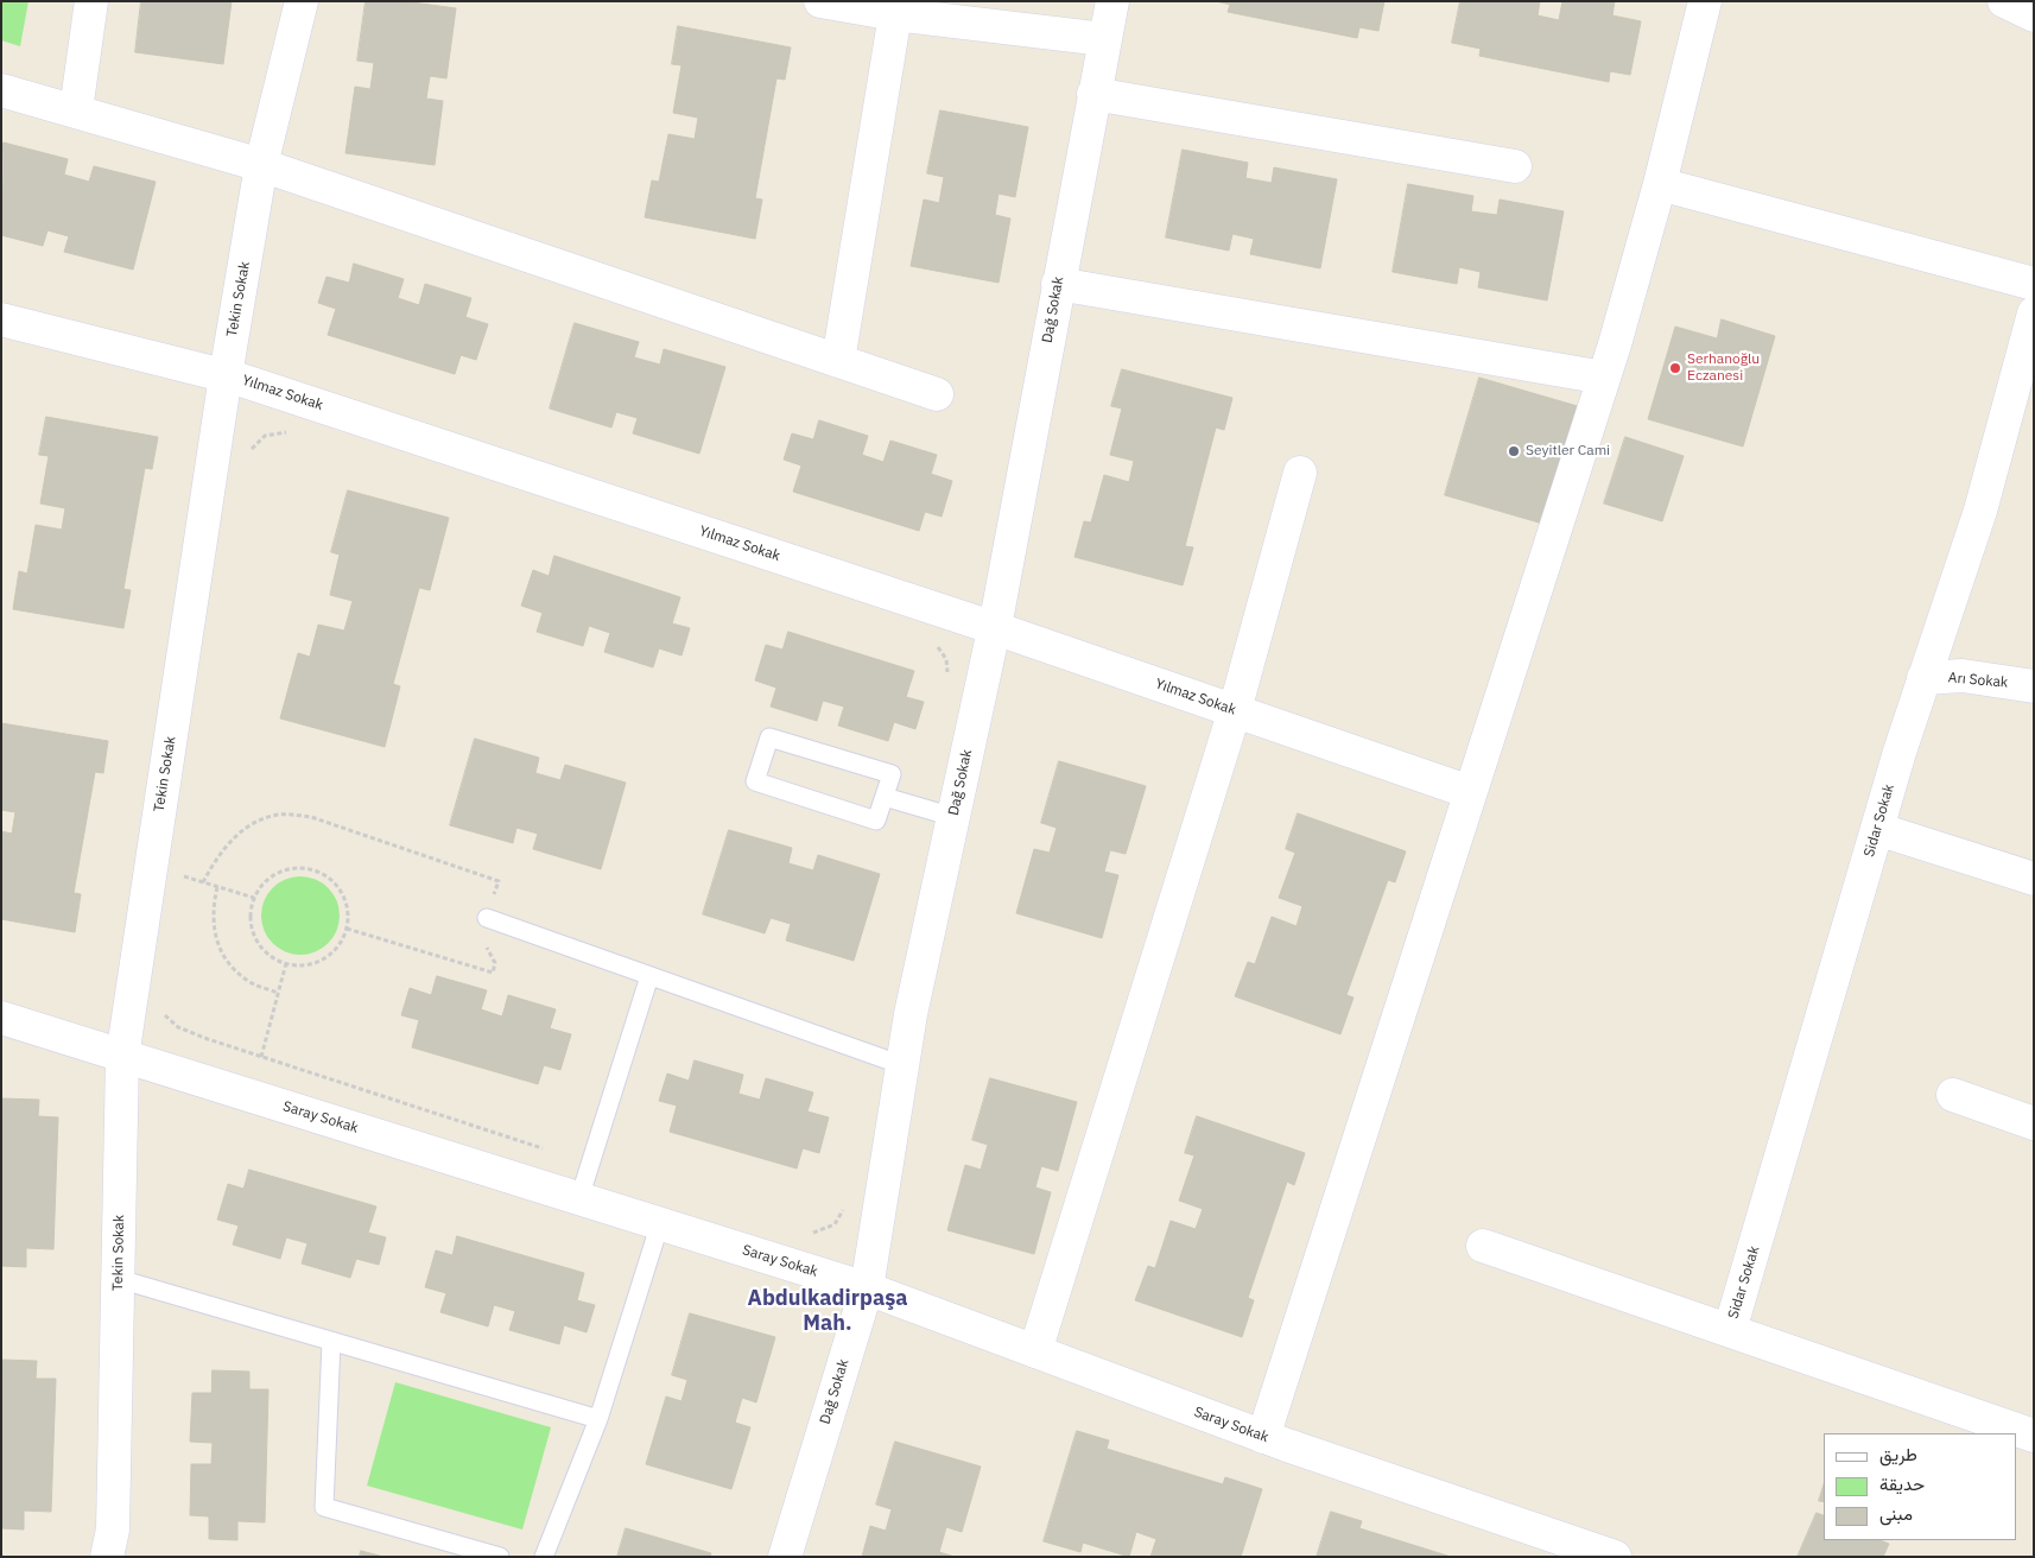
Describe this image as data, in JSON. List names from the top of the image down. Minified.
{"streets":{"street":["Tekin Sokak","Dağ Sokak","Yılmaz Sokak","Arı Sokak","Sidar Sokak","Saray Sokak"]},"crossings":[["Tekin Sokak","Yılmaz Sokak"],["Tekin Sokak","Saray Sokak"],["Dağ Sokak","Yılmaz Sokak"],["Dağ Sokak","Saray Sokak"],["Arı Sokak","Sidar Sokak"]],"districts":["Abdulkadirpaşa Mah."],"places":["Serhanoğlu Eczanesi","Seyitler Cami"],"legend":["طريق","حديقة","مبنى"]}
